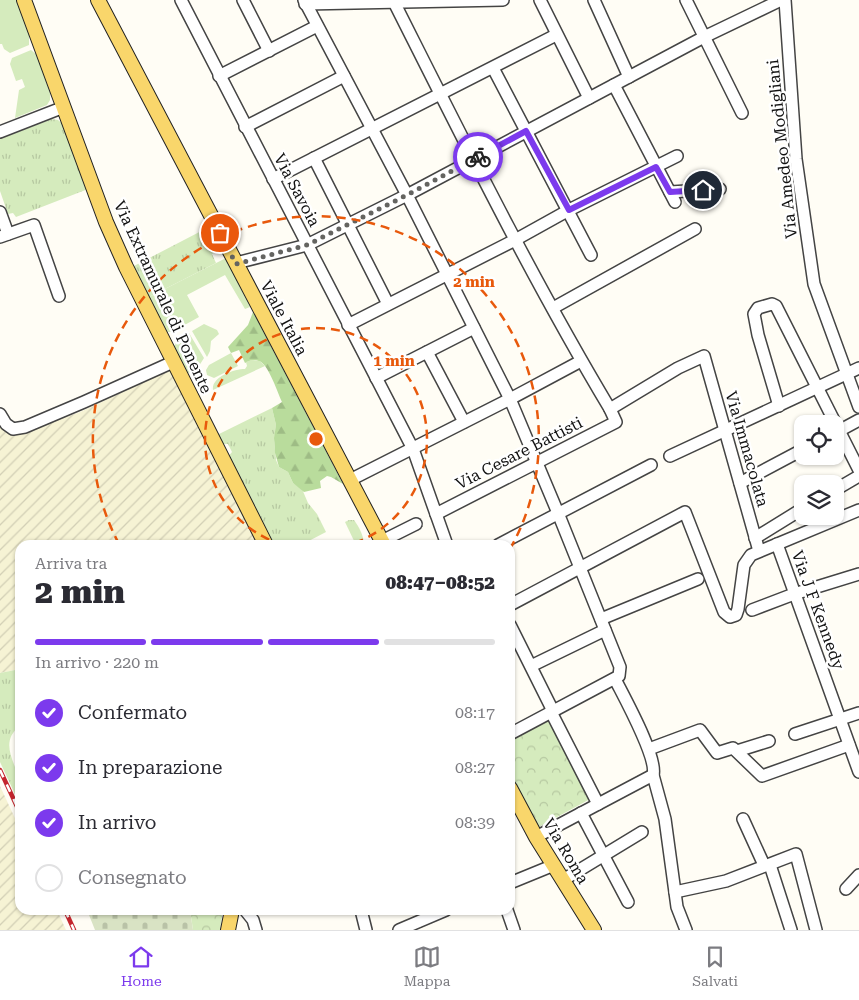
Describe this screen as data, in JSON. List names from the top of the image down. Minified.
{"streets":{"main road":["Via Extramurale di Ponente","Viale Italia","Via Roma"],"street":["Via Amedeo Modigliani","Via Savoia","Via Immacolata","Via Cesare Battisti","Via J F Kennedy"]},"crossings":[["Via Savoia","Via Cesare Battisti"],["Via Immacolata","Via Cesare Battisti"]],"page":{"heading":["2 min","Arriva tra","08:47–08:52"],"bar":"In arrivo · 220 m","list":[["Confermato","08:17"],["In preparazione","08:27"],["In arrivo","08:39"],"Consegnato"],"tabs":["Home","Mappa","Salvati"]},"rings":["2 min","1 min"]}
